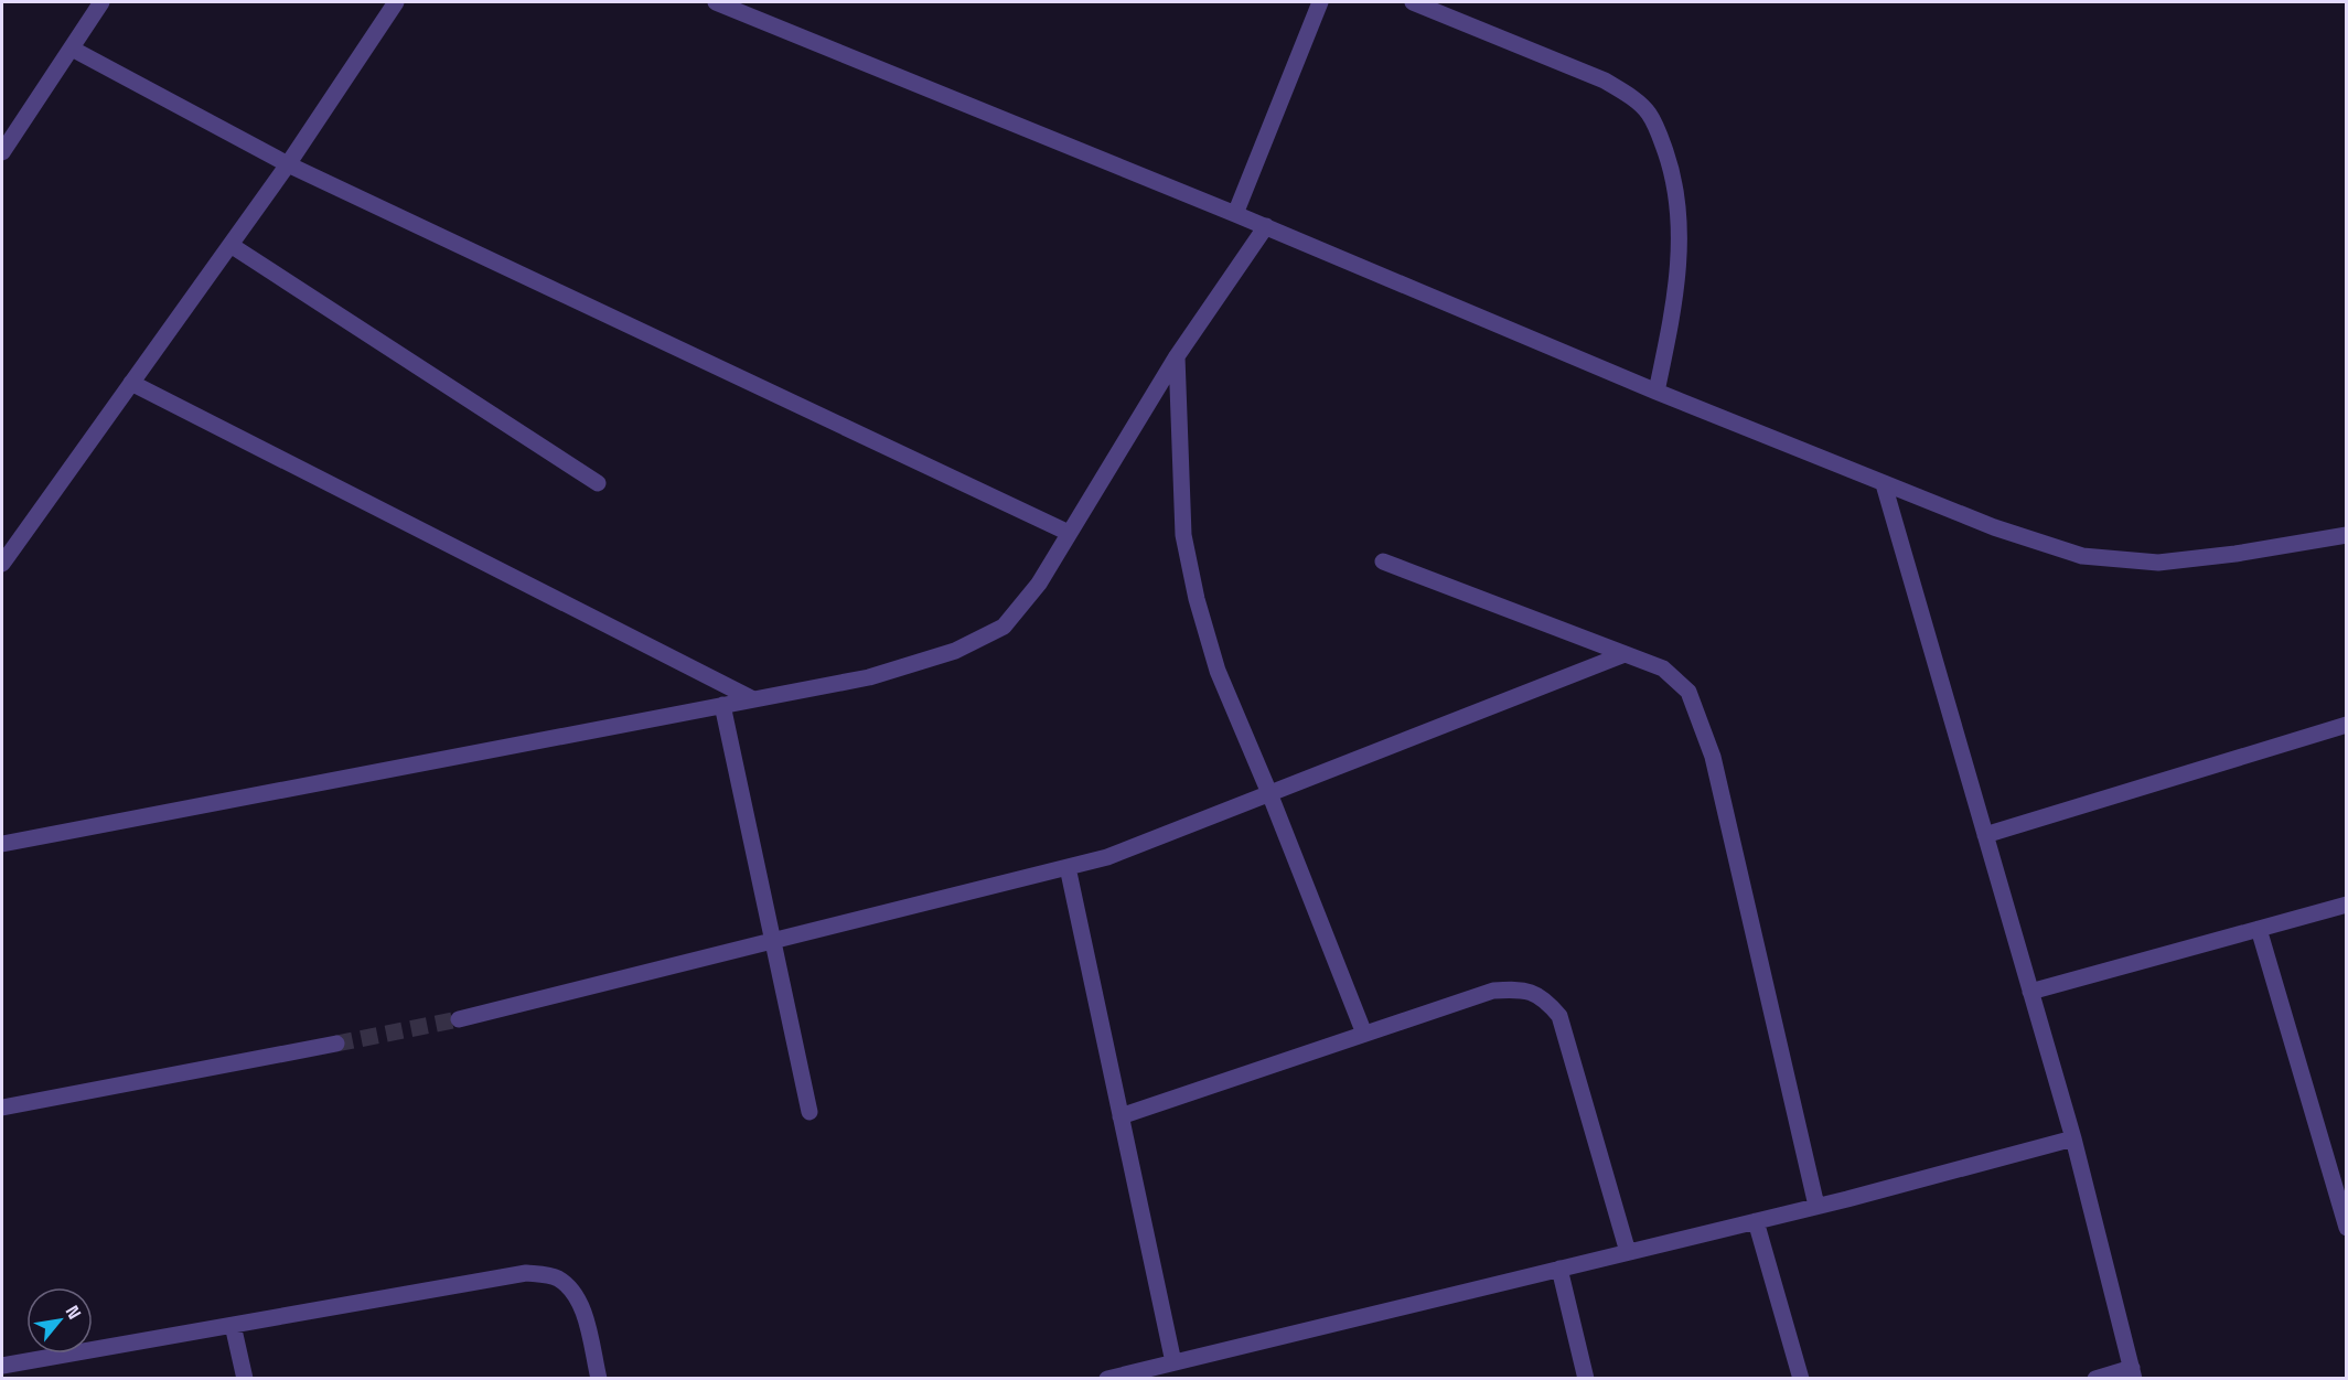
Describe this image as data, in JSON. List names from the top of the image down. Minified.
{"north":"top right"}
